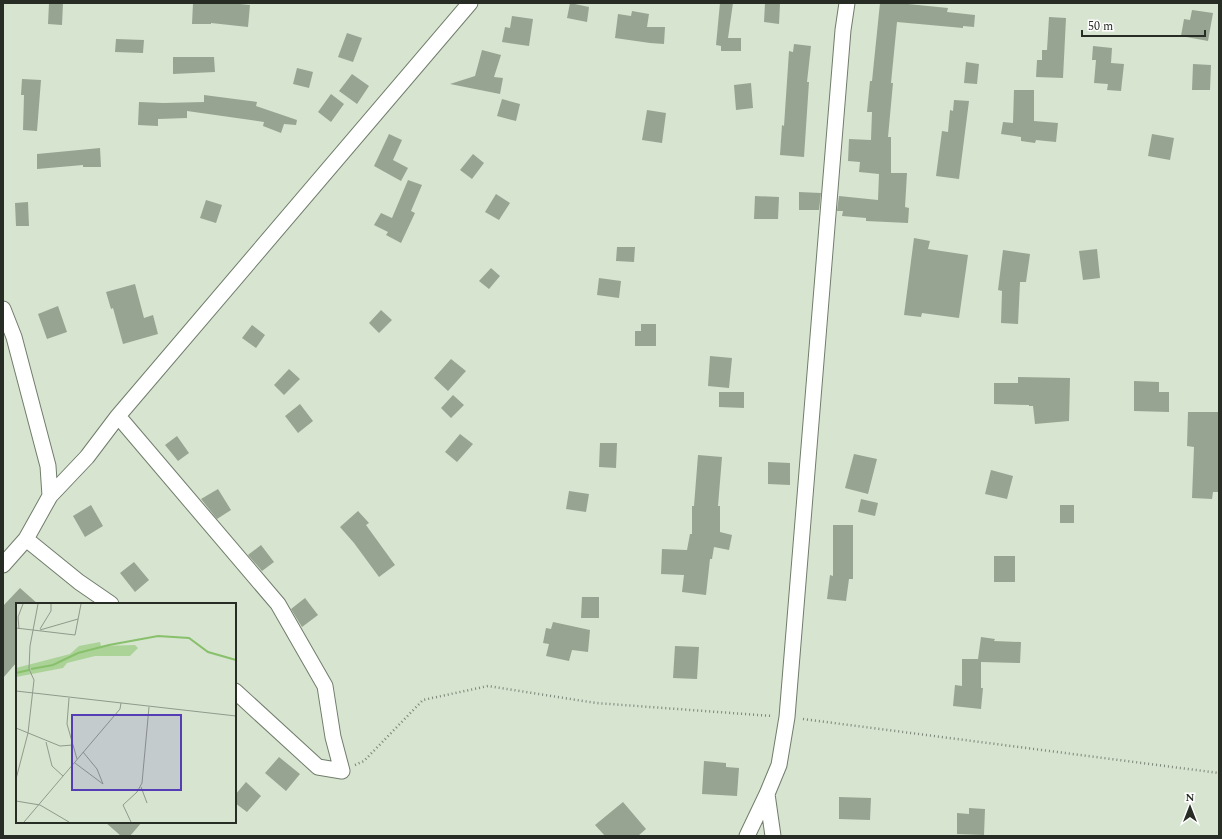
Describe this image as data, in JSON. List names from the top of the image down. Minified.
{"scale_bar":"50 m","north":"top"}
